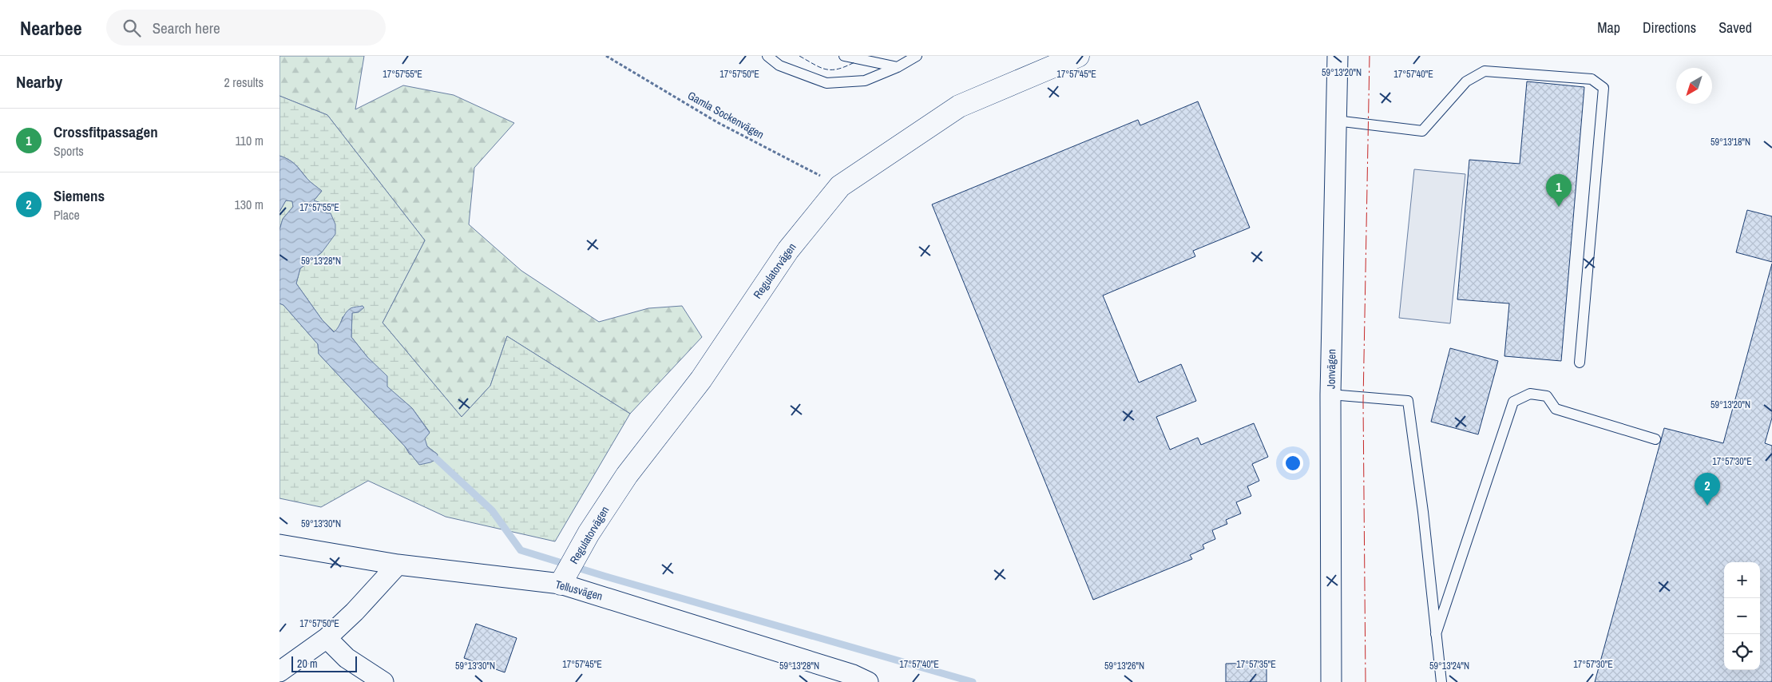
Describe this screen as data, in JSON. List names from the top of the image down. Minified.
{"streets":{"street":["Regulatorvägen","Jonvägen","Tellusvägen"],"path":["Gamla Sockenvägen"]},"crossings":[["Gamla Sockenvägen","Regulatorvägen"],["Regulatorvägen","Tellusvägen"]],"scale_bar":"20 m","north":"bottom left","page":{"header":"Nearbee","search":"Search here","nav":["Map","Directions","Saved"],"heading":["Nearby","2 results"],"list":[{"mark":"1","name":"Crossfitpassagen","note":"Sports","value":"110 m"},{"mark":"2","name":"Siemens","note":"Place","value":"130 m"}],"pins":["1","2"],"map_buttons":["+","−"],"scale":"20 m"},"coordinates":["59°13'20\"N","17°57'55\"E","17°57'50\"E","17°57'45\"E","17°57'40\"E","59°13'18\"N","59°13'28\"N","17°57'30\"E","59°13'30\"N","17°57'35\"E","59°13'26\"N","59°13'24\"N"]}
